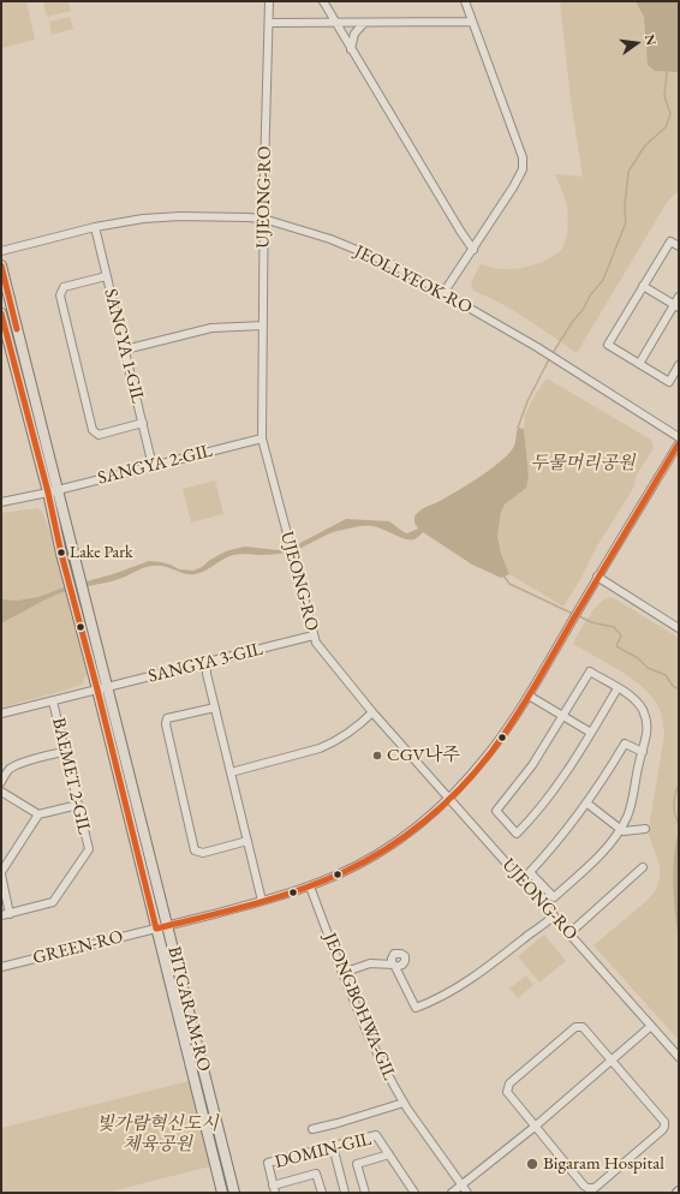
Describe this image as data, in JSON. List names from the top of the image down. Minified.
{"streets":{"main road":["BITGARAM-RO"],"street":["UJEONG-RO","JEOLLYEOK-RO","SANGYA 1-GIL","SANGYA 2-GIL","SANGYA 3-GIL","BAEMET 2-GIL","GREEN-RO","JEONGBOHWA-GIL","DOMIN-GIL"]},"crossings":[["UJEONG-RO","JEOLLYEOK-RO"],["UJEONG-RO","SANGYA 2-GIL"],["UJEONG-RO","SANGYA 3-GIL"],["UJEONG-RO","GREEN-RO"],["JEOLLYEOK-RO","SANGYA 1-GIL"],["SANGYA 1-GIL","SANGYA 2-GIL"],["SANGYA 2-GIL","BITGARAM-RO"],["SANGYA 3-GIL","BAEMET 2-GIL"],["SANGYA 3-GIL","BITGARAM-RO"],["GREEN-RO","JEONGBOHWA-GIL"],["GREEN-RO","BITGARAM-RO"]],"parks":["두물머리공원","빛가람혁신도시 체육공원"],"places":["Lake Park","CGV나주","Bigaram Hospital"],"north":"right"}
